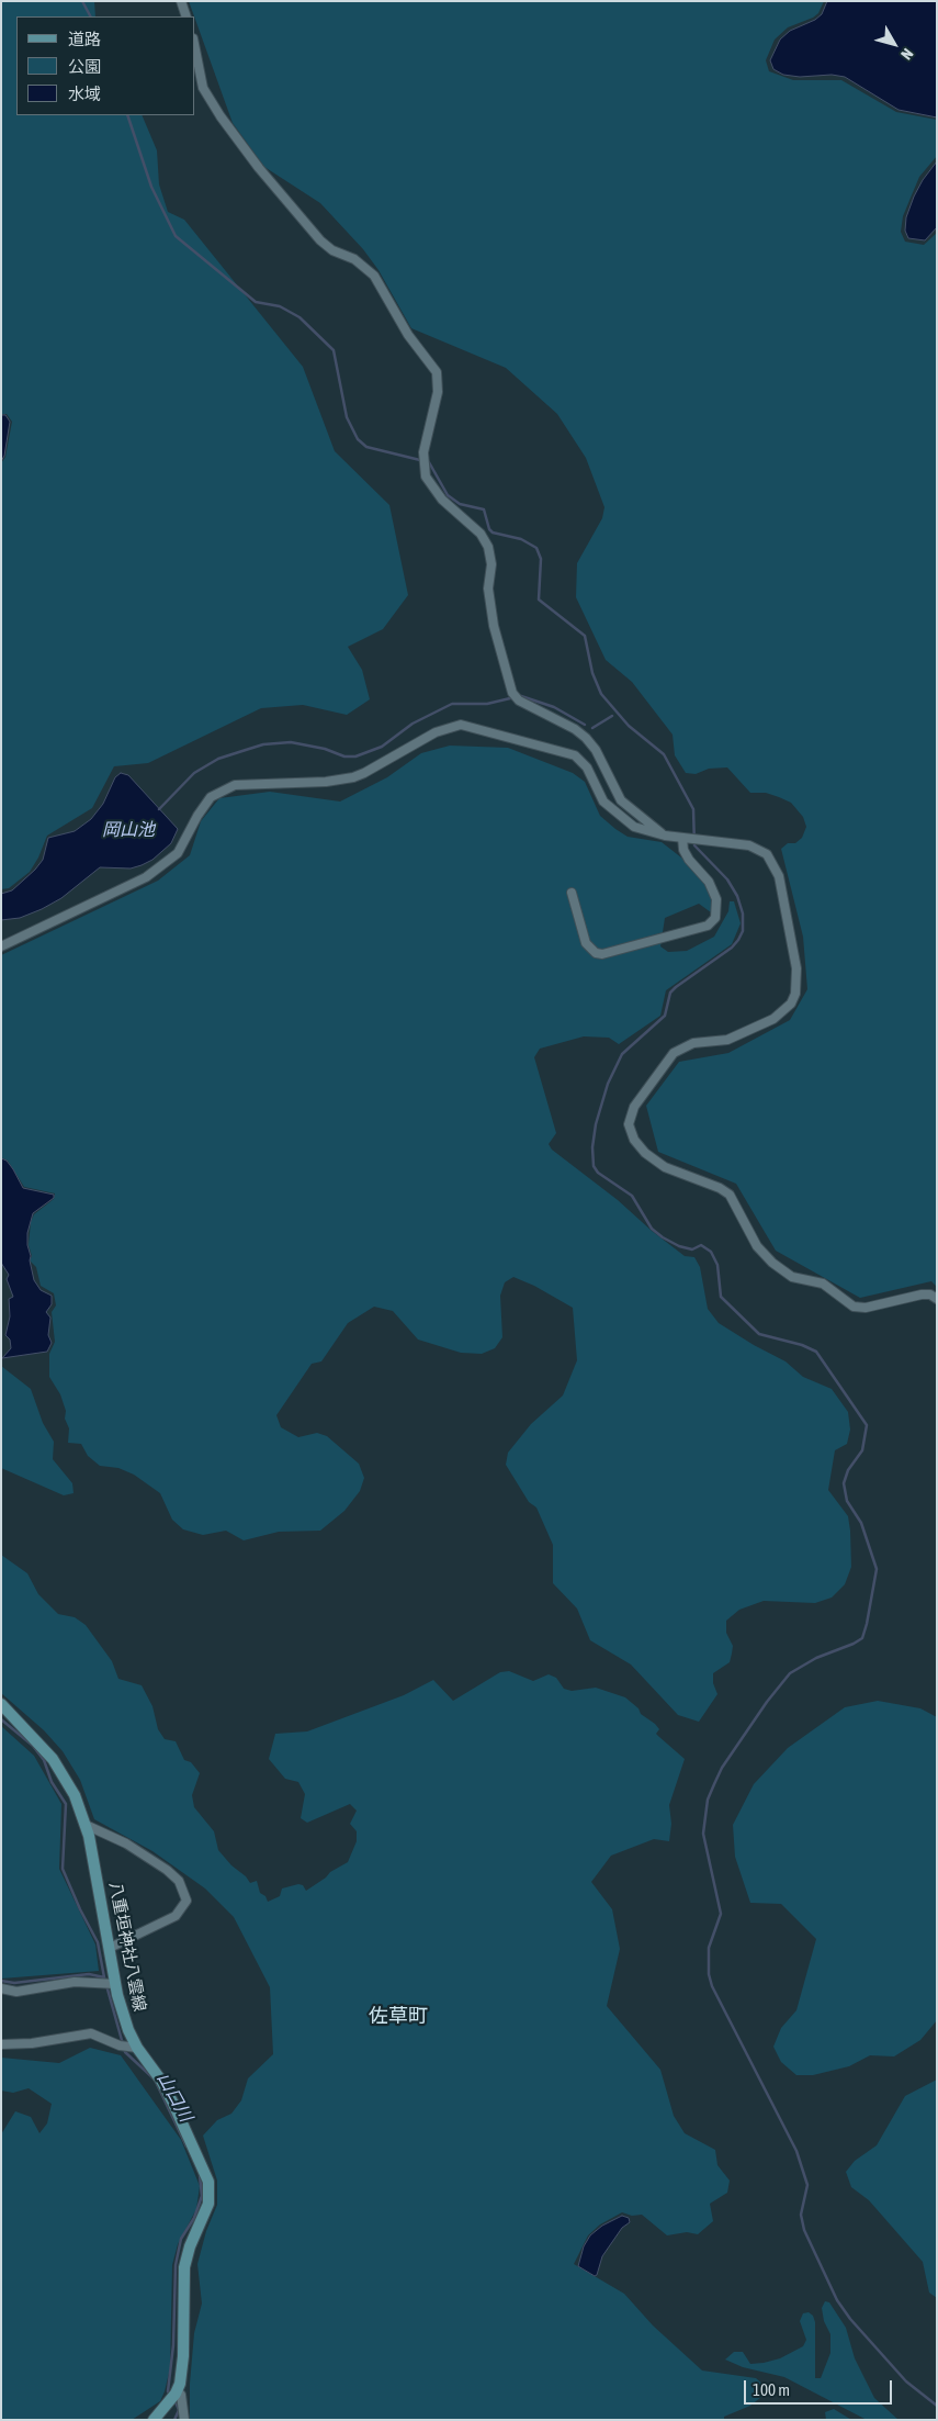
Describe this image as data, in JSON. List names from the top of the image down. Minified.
{"streets":{"main road":["八重垣神社八雲線"]},"districts":["佐草町"],"water":["岡山池","山口川"],"legend":["道路","公園","水域"],"scale_bar":"100 m","north":"bottom right"}
